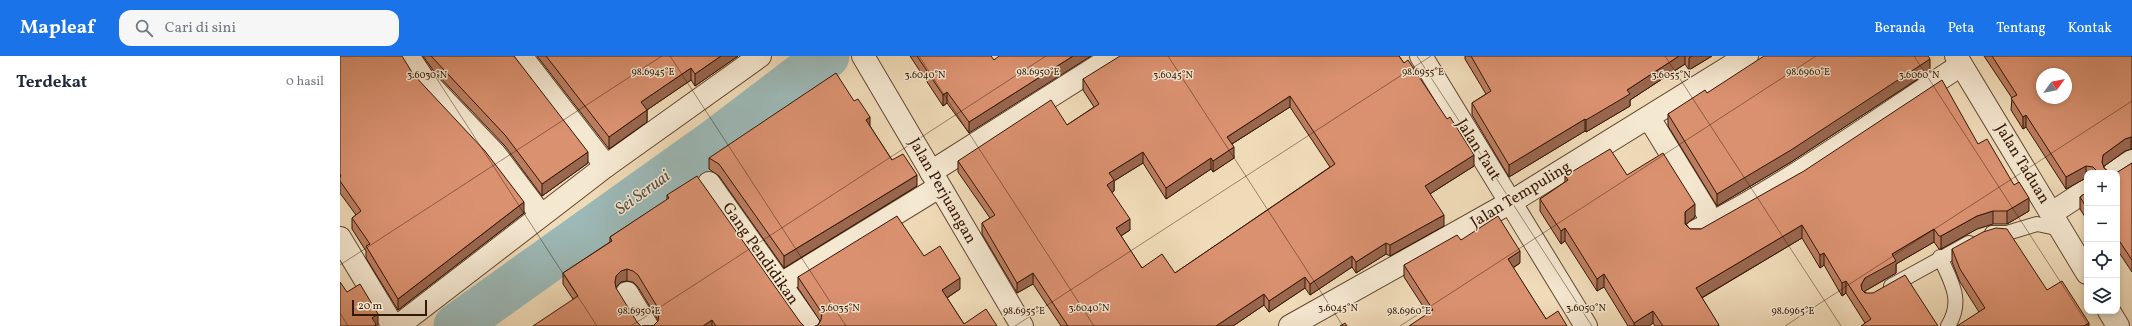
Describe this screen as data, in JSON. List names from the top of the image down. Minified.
{"streets":{"street":["Jalan Taut","Jalan Taduan","Jalan Perjuangan","Jalan Tempuling","Gang Pendidikan"]},"crossings":[["Jalan Taut","Jalan Tempuling"]],"water":["Sei Seruai"],"scale_bar":"20 m","north":"top right","page":{"header":"Mapleaf","search":"Cari di sini","nav":["Beranda","Peta","Tentang","Kontak"],"heading":["Terdekat","0 hasil"],"map_buttons":["+","−"],"scale":"20 m"},"coordinates":["98.6945°E","98.6950°E","98.6955°E","98.6960°E","3.6055°N","3.6030°N","3.6040°N","3.6045°N","3.6060°N","3.6035°N","3.6050°N","98.6965°E"]}
